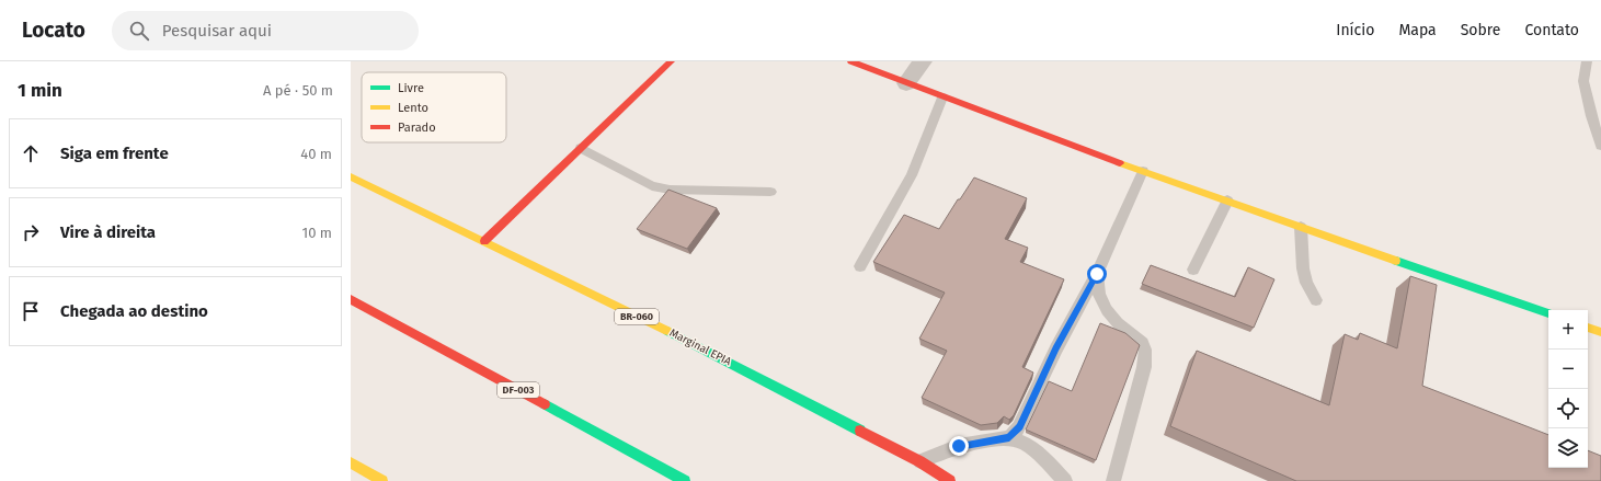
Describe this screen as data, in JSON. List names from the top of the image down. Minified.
{"streets":{"main road":["BR-060","Marginal EPIA","DF-003"]},"legend":["Livre","Lento","Parado"],"page":{"header":"Locato","search":"Pesquisar aqui","nav":["Início","Mapa","Sobre","Contato"],"heading":["1 min","A pé · 50 m"],"list":[["Siga em frente","40 m"],["Vire à direita","10 m"],"Chegada ao destino"],"map_buttons":["+","−"]}}
